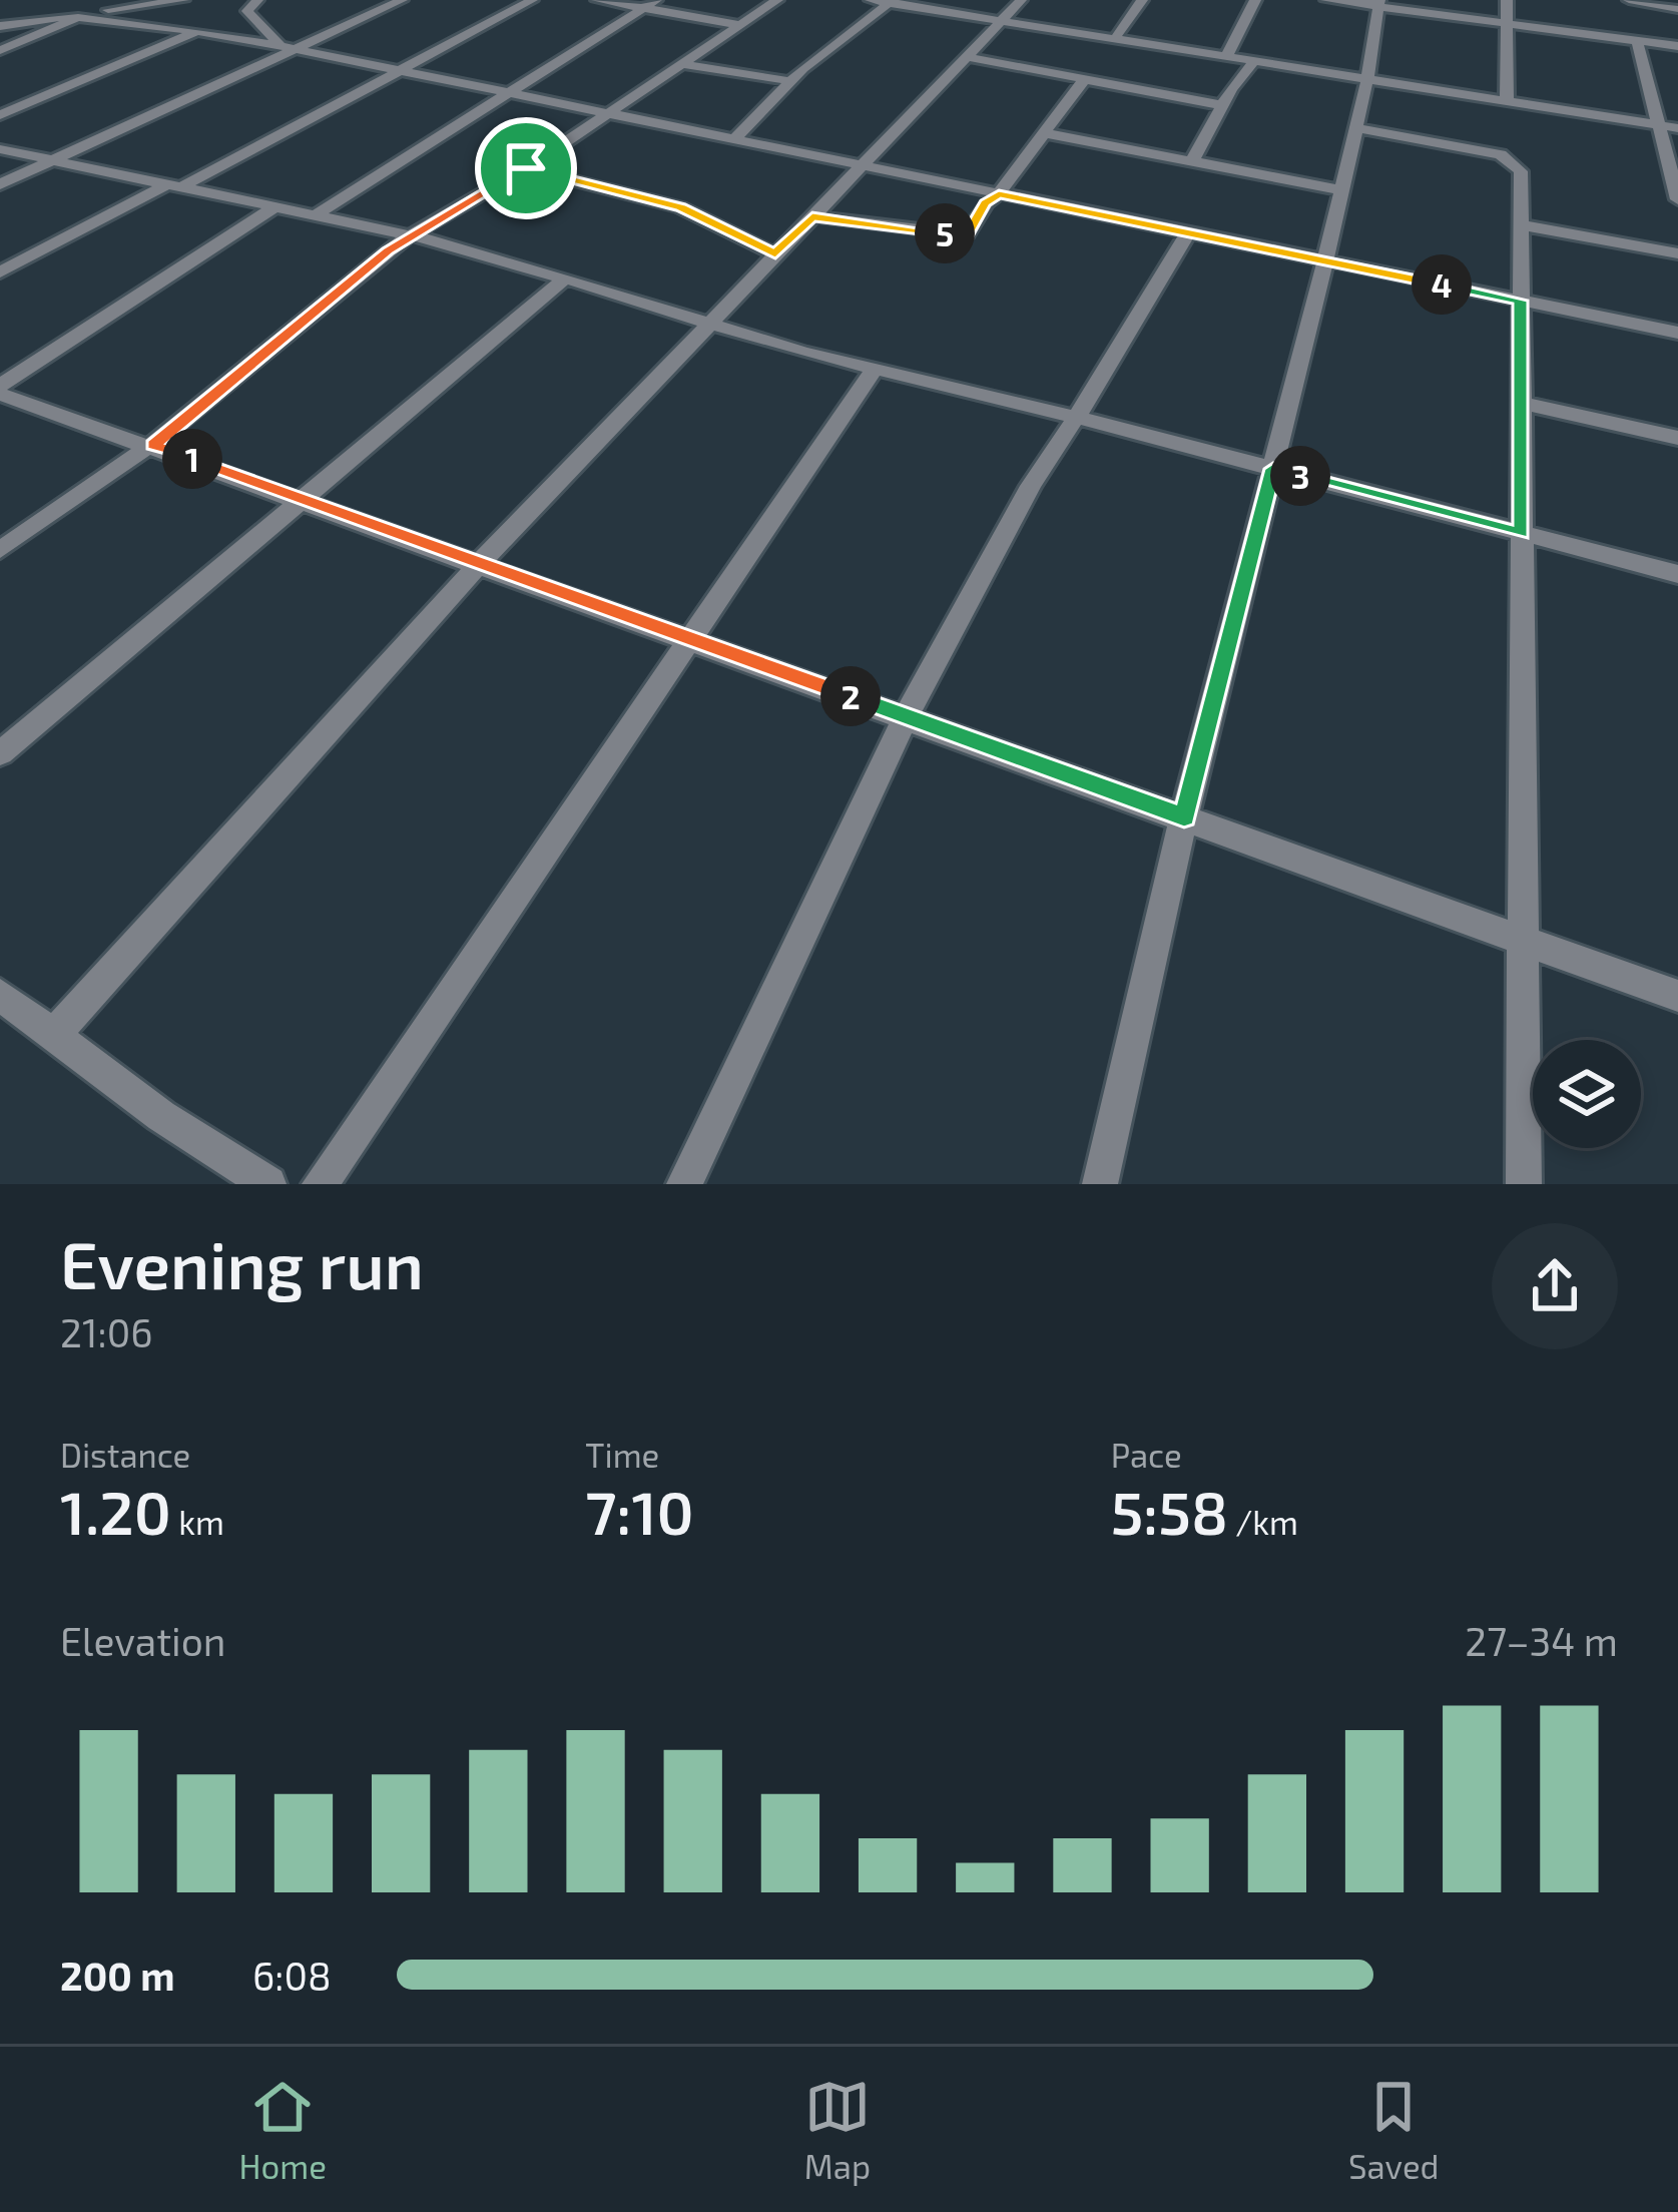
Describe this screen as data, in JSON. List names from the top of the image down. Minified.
{"page":{"pins":["5","4","1","3","2"],"heading":["Evening run","21:06"],"stats":[["Distance","1.20 km"],["Time","7:10"],["Pace","5:58 /km"]],"chart":["Elevation","27–34 m"],"list":[{"name":"200 m","note":"6:08"}],"tabs":["Home","Map","Saved"]}}
